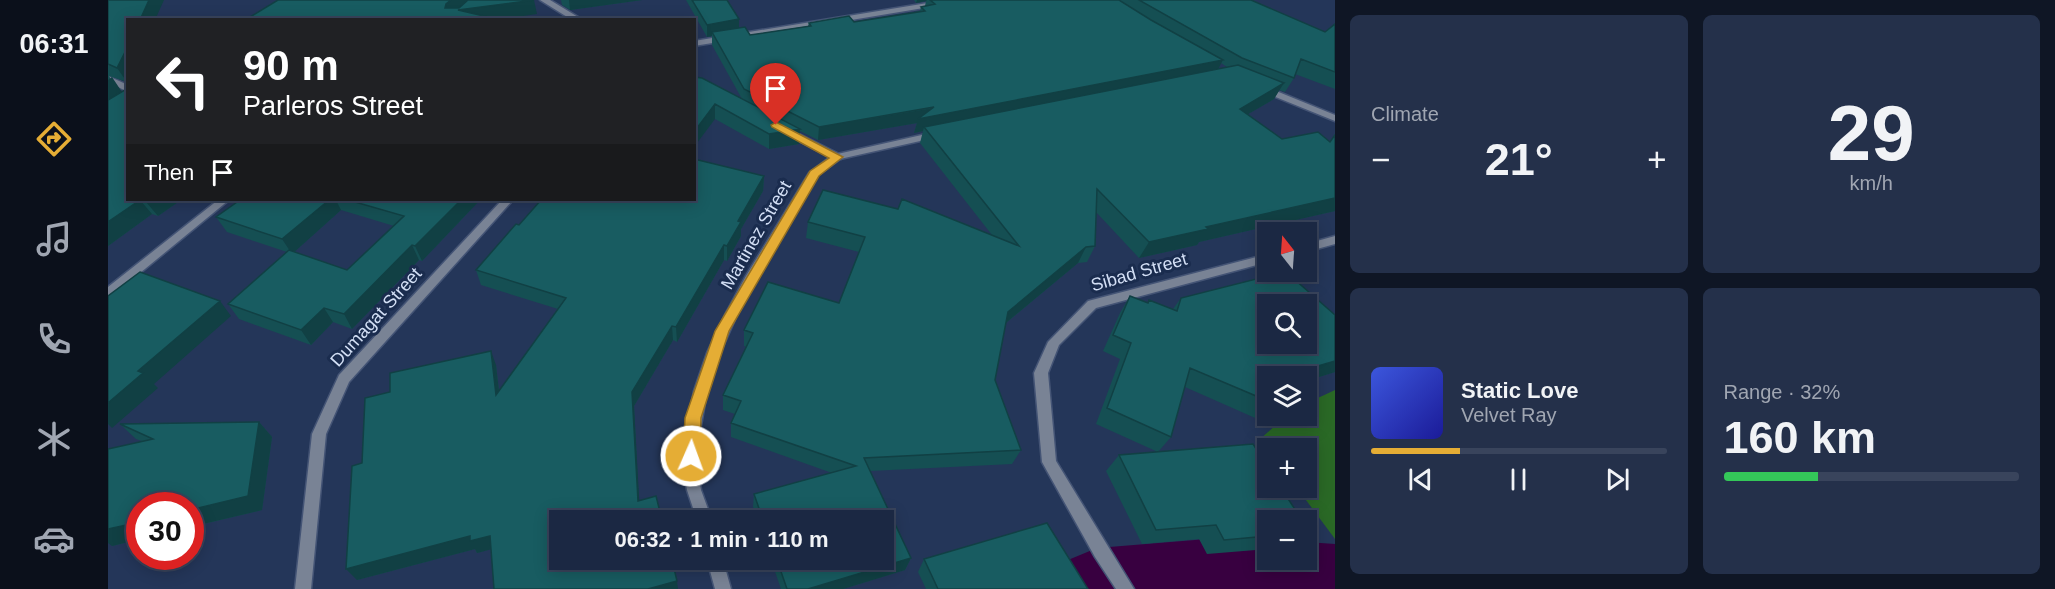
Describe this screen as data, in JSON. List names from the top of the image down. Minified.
{"streets":{"street":["Martinez Street","Sibad Street","Dumagat Street"]},"north":"top","page":{"tabs":"06:31","tile":["Climate",["29","km/h"],["Range · 32%","160 km"]],"turn":["90 m","Parleros Street"],"heat":["−","21°","+"],"then":"Then","map_buttons":["+","−"],"song":["Static Love","Velvet Ray"],"limit":"30","trip":"06:32 · 1 min · 110 m"}}
